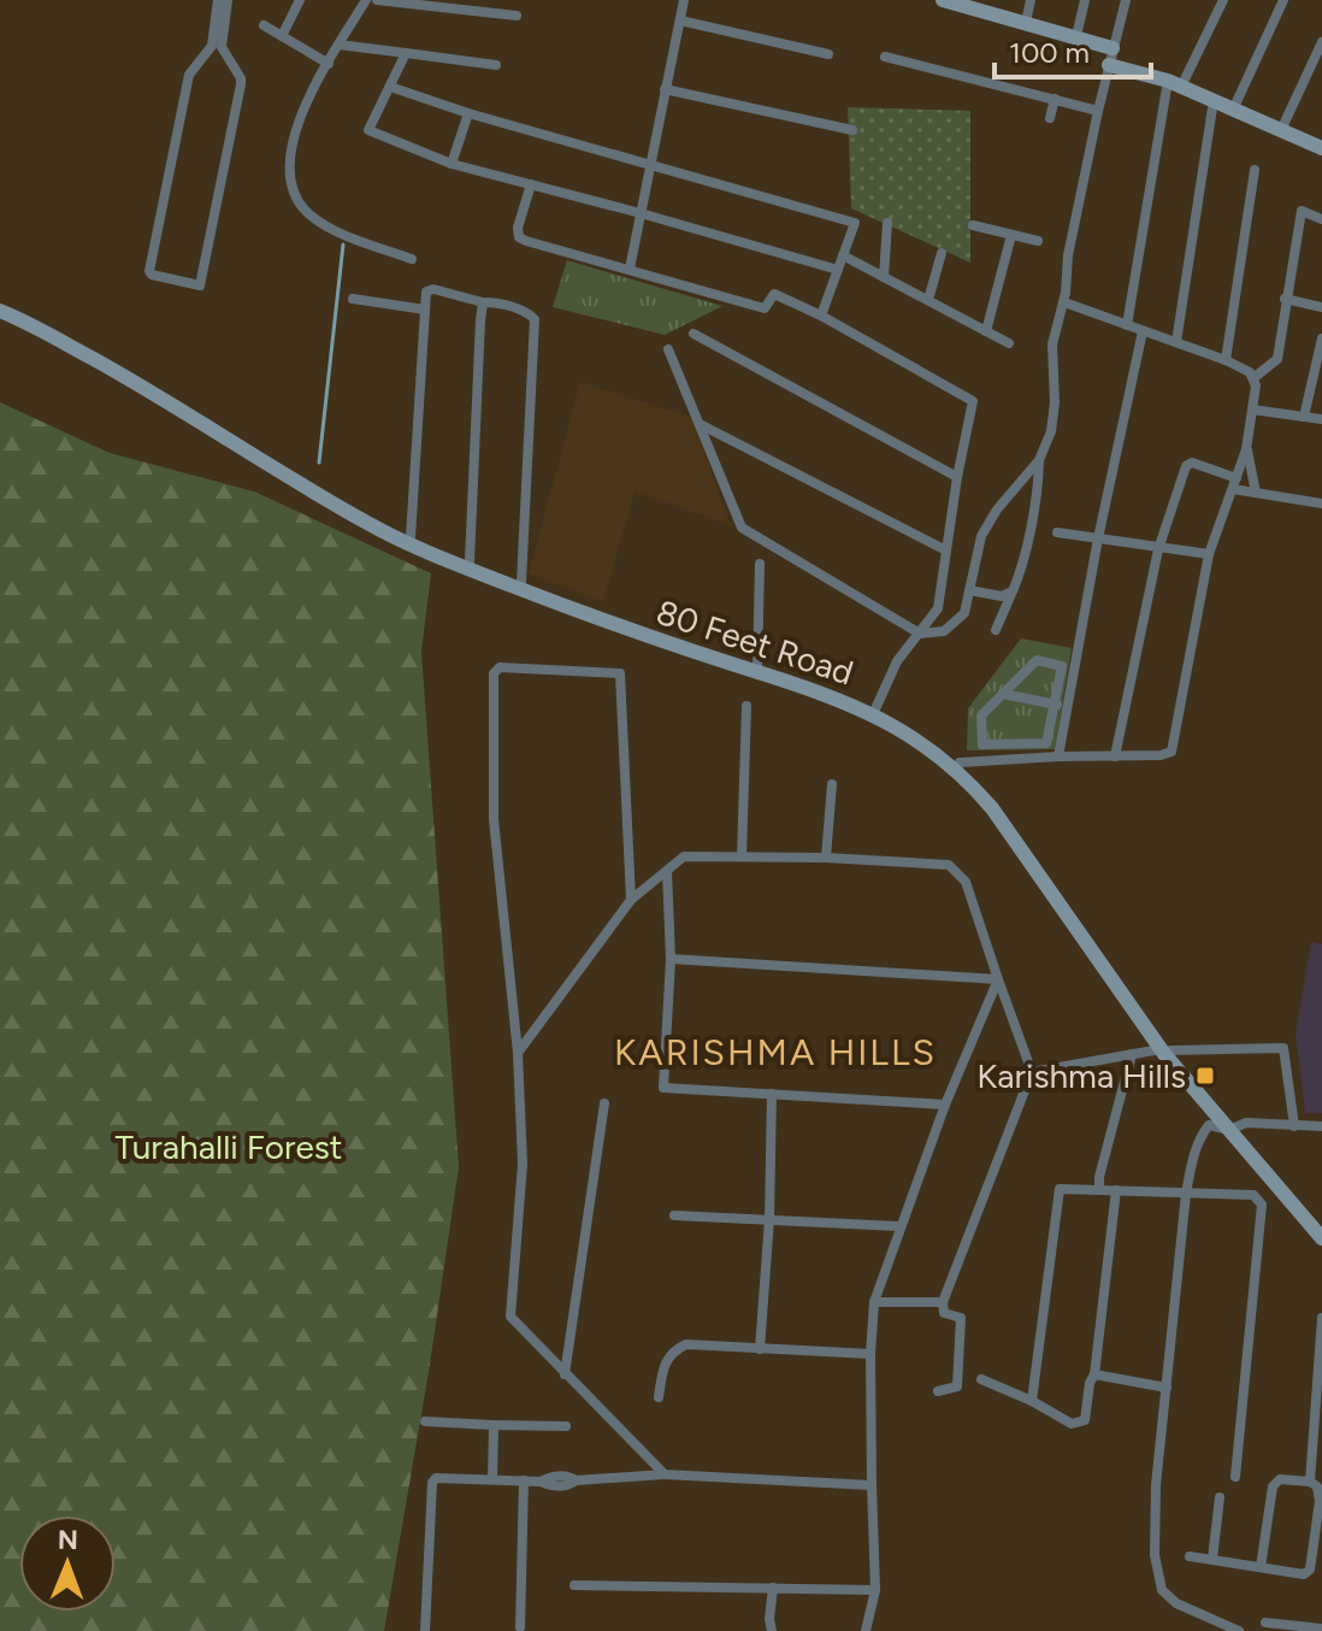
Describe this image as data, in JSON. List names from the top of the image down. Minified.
{"streets":{"main road":["80 Feet Road"]},"districts":["KARISHMA HILLS"],"parks":["Turahalli Forest"],"places":{"transit":["Karishma Hills"]},"scale_bar":"100 m","north":"top"}
